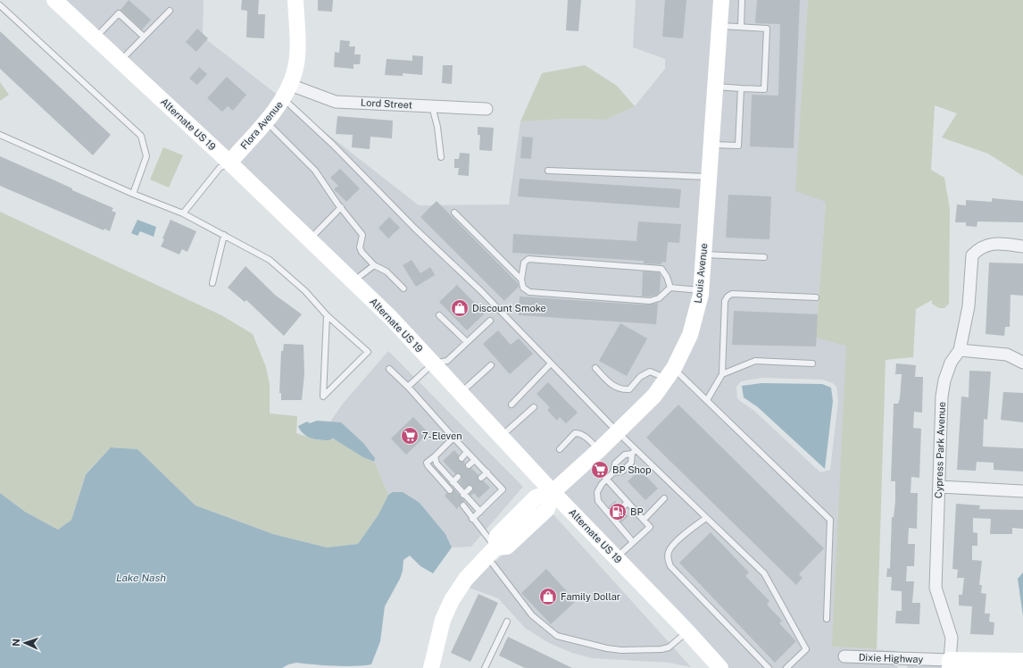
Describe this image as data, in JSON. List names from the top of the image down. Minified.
{"streets":{"street":["Lord Street","Alternate US 19","Flora Avenue","Louis Avenue","Cypress Park Avenue","Dixie Highway"]},"crossings":[["Lord Street","Flora Avenue"],["Alternate US 19","Flora Avenue"],["Alternate US 19","Louis Avenue"],["Cypress Park Avenue","Dixie Highway"]],"water":["Lake Nash"],"places":{"shop":["Discount Smoke","Family Dollar"],"supermarket":["7-Eleven","BP Shop"],"fuel station":["BP"]},"north":"left"}
